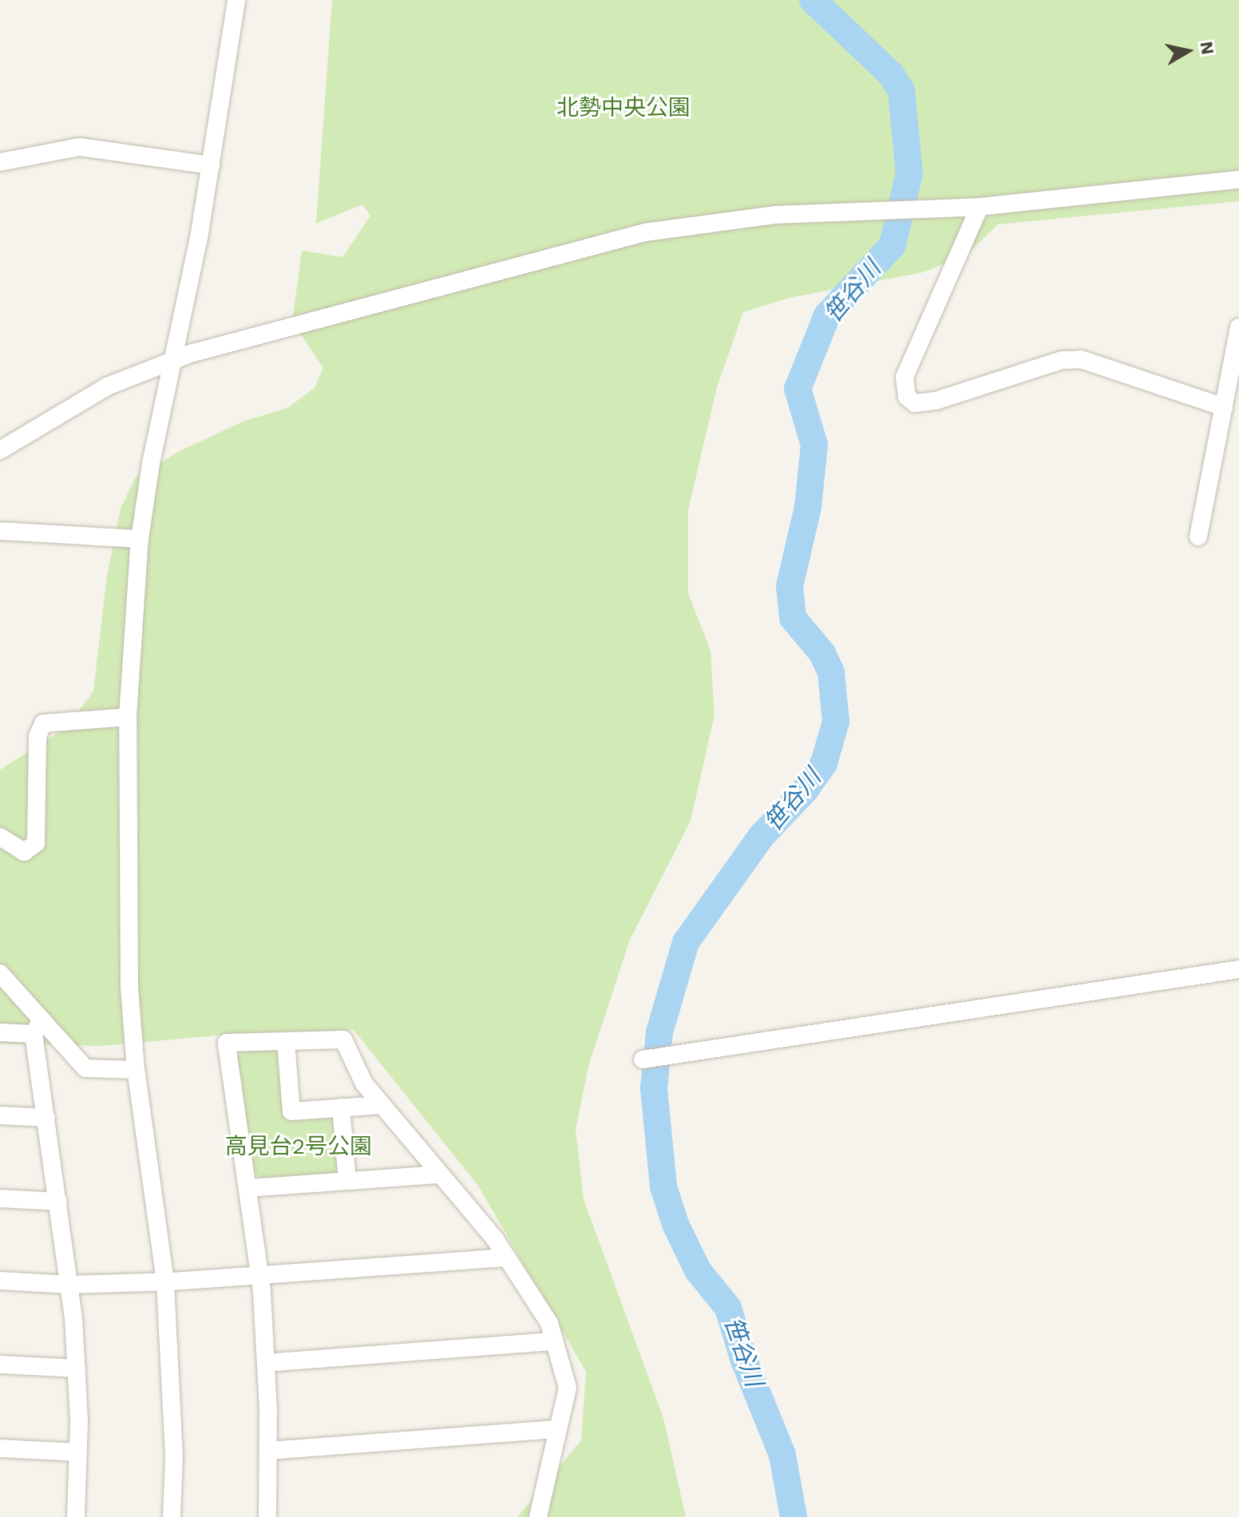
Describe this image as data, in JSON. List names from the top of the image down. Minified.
{"water":["笹谷川"],"parks":["北勢中央公園","高見台2号公園"],"north":"right"}
